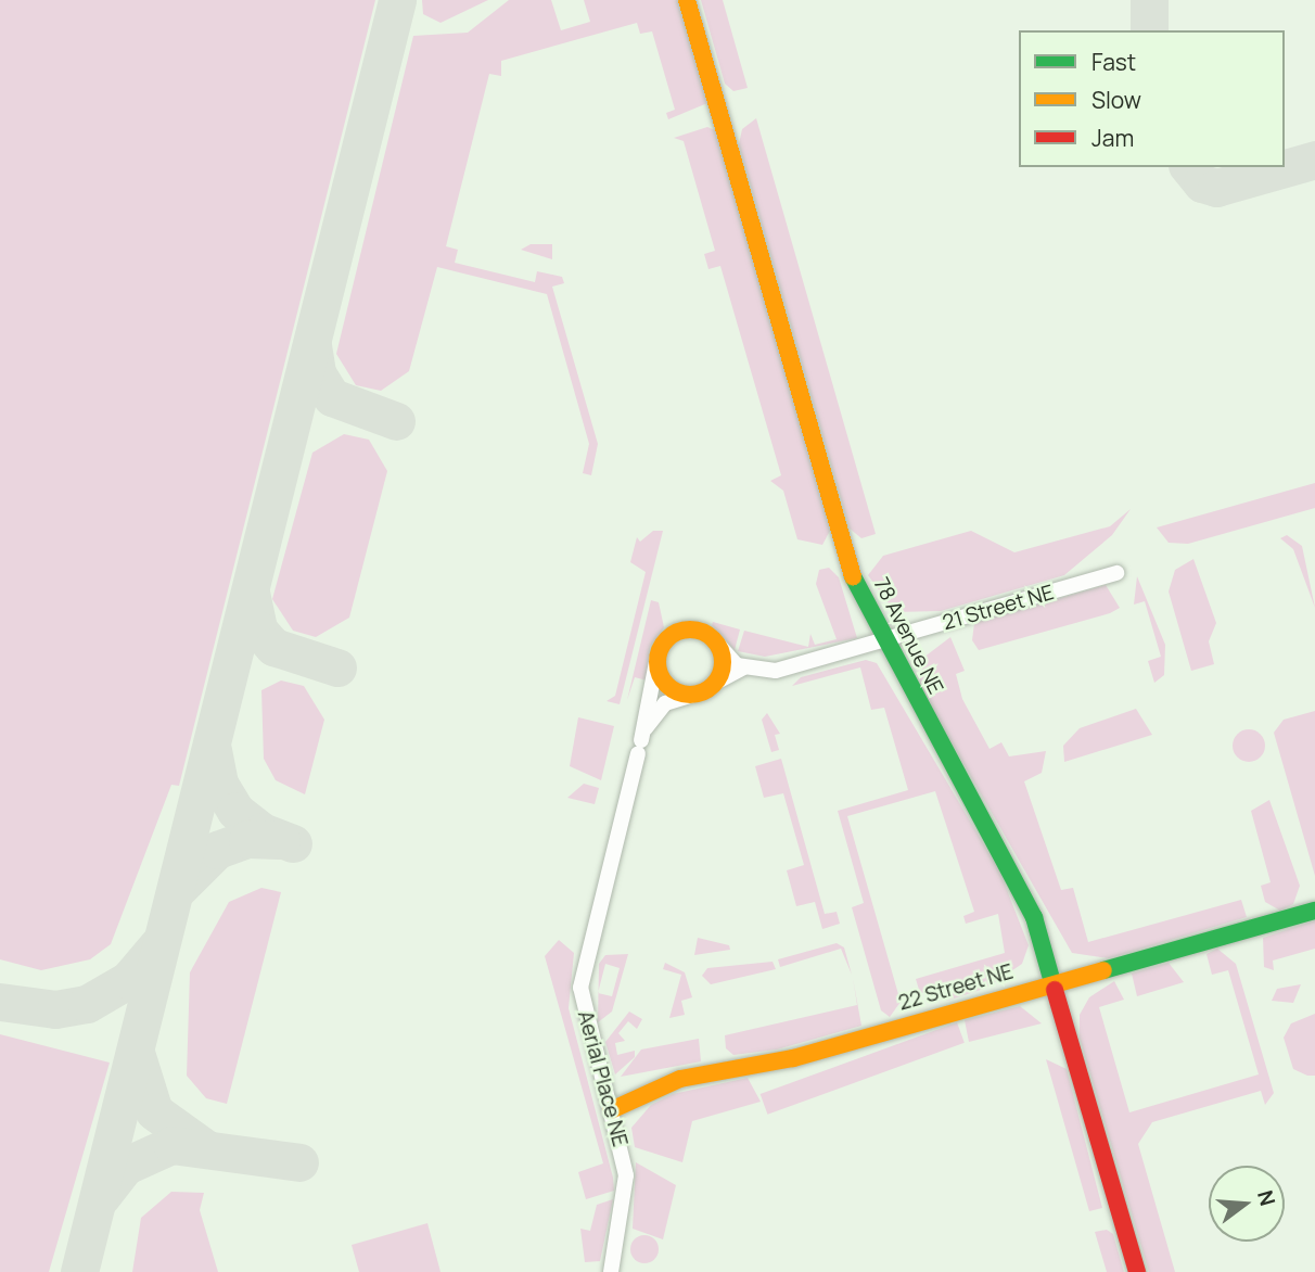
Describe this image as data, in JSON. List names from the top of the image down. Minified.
{"streets":{"street":["21 Street NE","78 Avenue NE","22 Street NE","Aerial Place NE"]},"crossings":[["21 Street NE","78 Avenue NE"],["78 Avenue NE","22 Street NE"],["22 Street NE","Aerial Place NE"]],"legend":["Fast","Slow","Jam"],"north":"right"}
